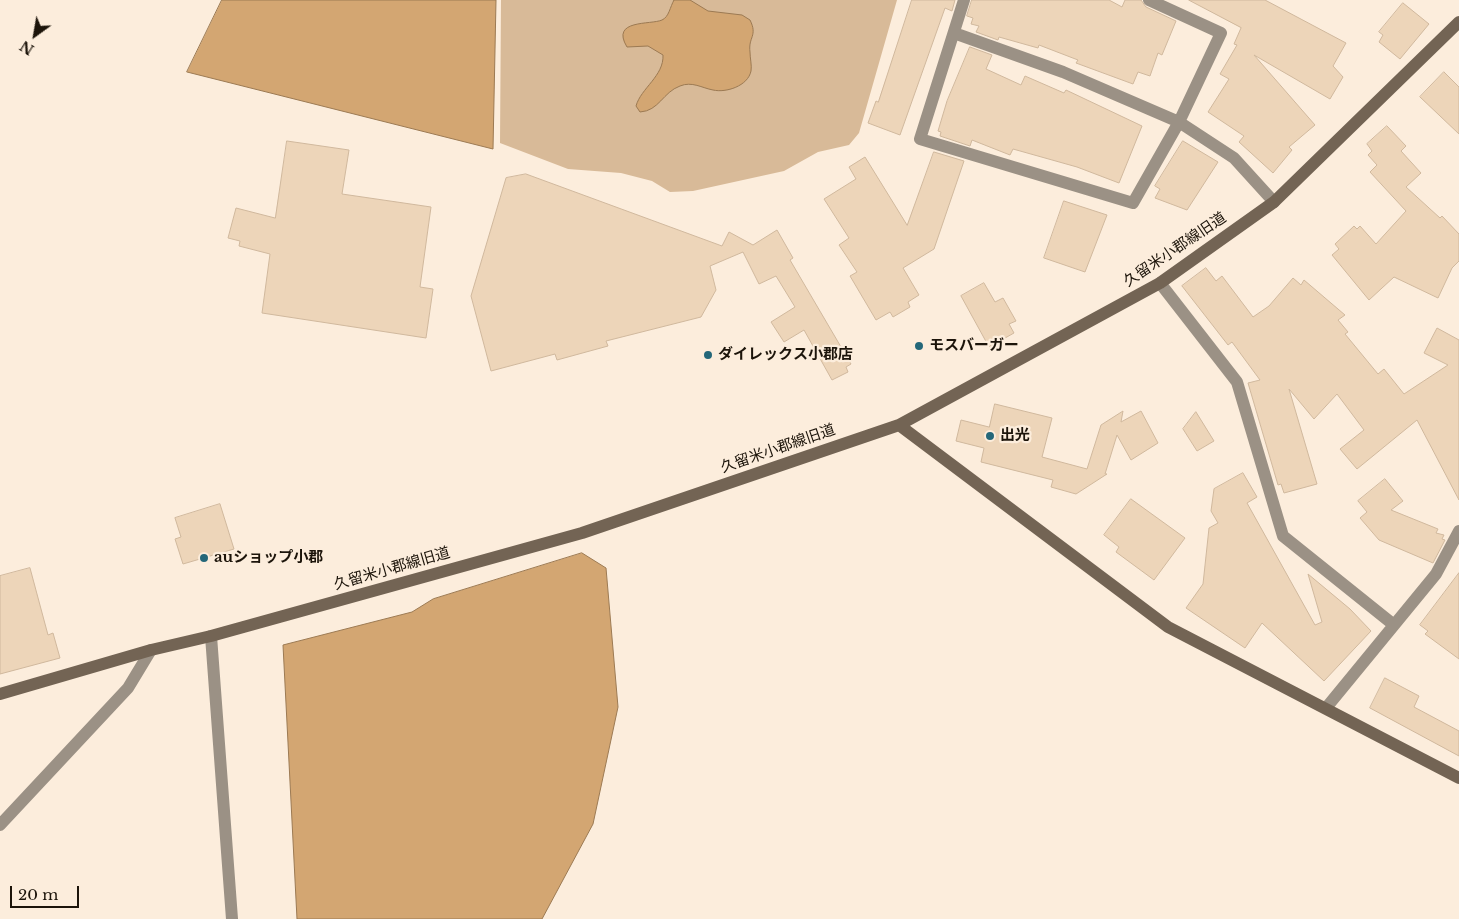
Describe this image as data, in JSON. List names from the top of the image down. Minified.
{"streets":{"street":["久留米小郡線旧道"]},"places":["モスバーガー","ダイレックス小郡店","出光","auショップ小郡"],"scale_bar":"20 m","north":"bottom left"}
